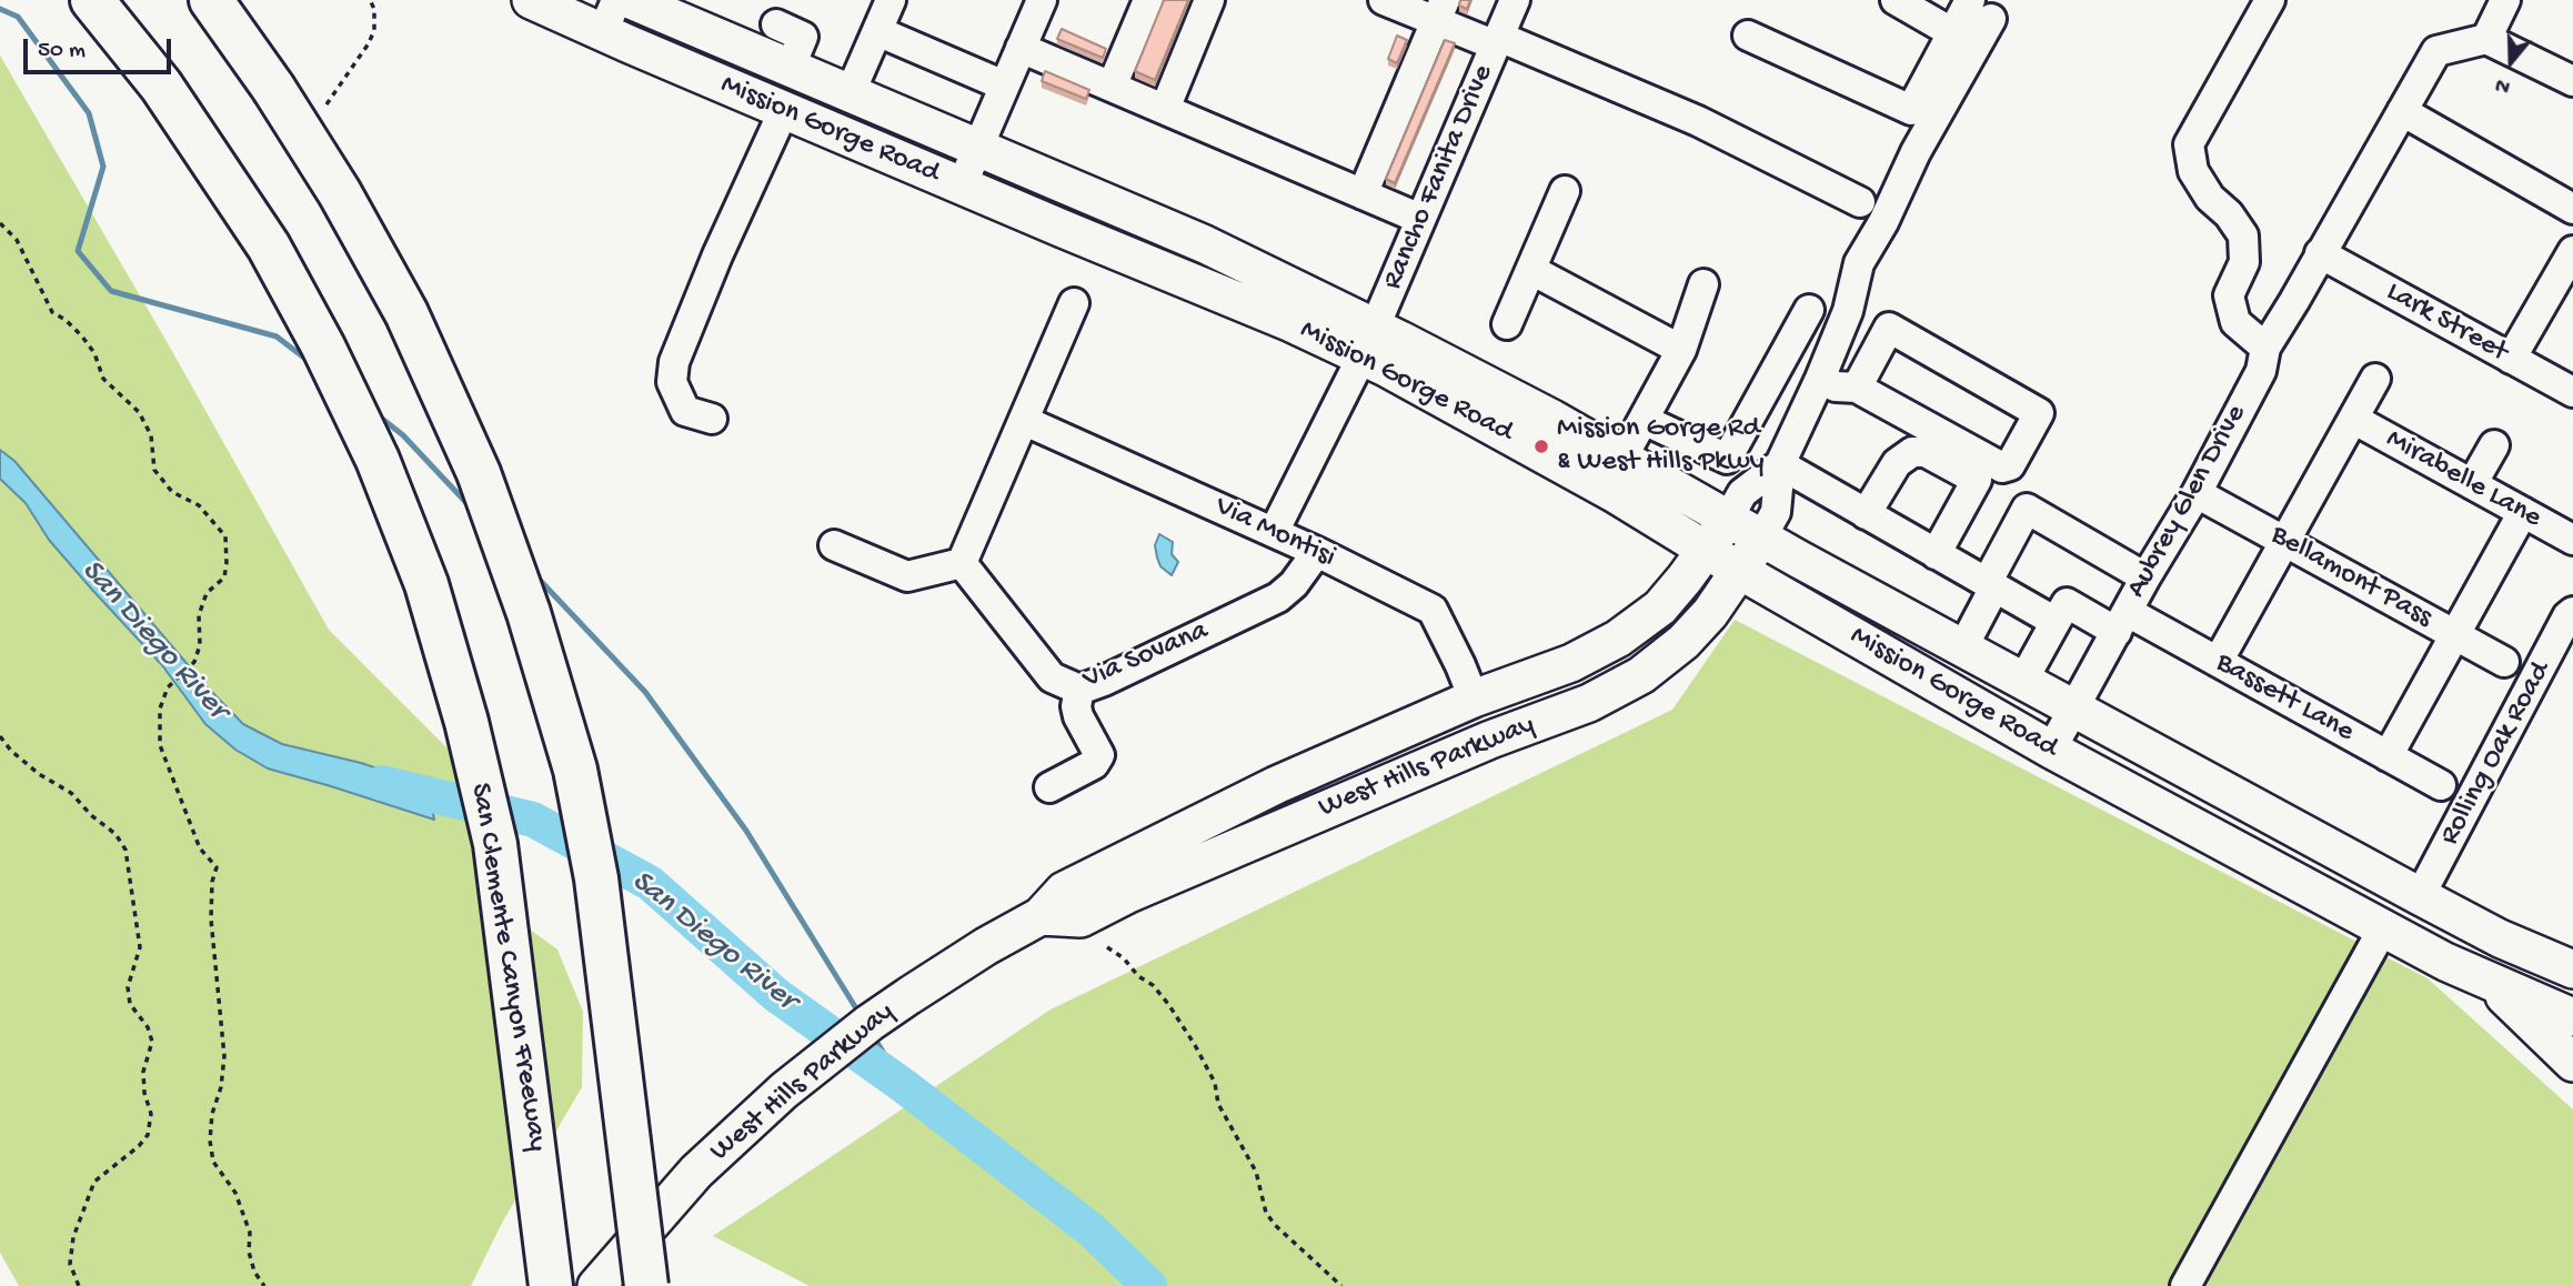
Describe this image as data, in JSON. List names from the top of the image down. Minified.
{"streets":{"highway":["San Clemente Canyon Freeway"],"main road":["Mission Gorge Road","West Hills Parkway"],"street":["Rancho Fanita Drive","Lark Street","Mirabelle Lane","Aubrey Glen Drive","Via Montisi","Bellamont Pass","Via Sovana","Bassett Lane","Rolling Oak Road"]},"crossings":[["Mission Gorge Road","Rancho Fanita Drive"],["Mission Gorge Road","Aubrey Glen Drive"],["Mission Gorge Road","Rolling Oak Road"],["Mission Gorge Road","West Hills Parkway"],["Rancho Fanita Drive","Via Montisi"],["Lark Street","Aubrey Glen Drive"],["Aubrey Glen Drive","Bellamont Pass"],["Aubrey Glen Drive","Bassett Lane"],["Via Montisi","Via Sovana"],["Via Montisi","West Hills Parkway"]],"water":["San Diego River"],"places":["Mission Gorge Rd & West Hills Pkwy"],"scale_bar":"50 m","north":"bottom"}
